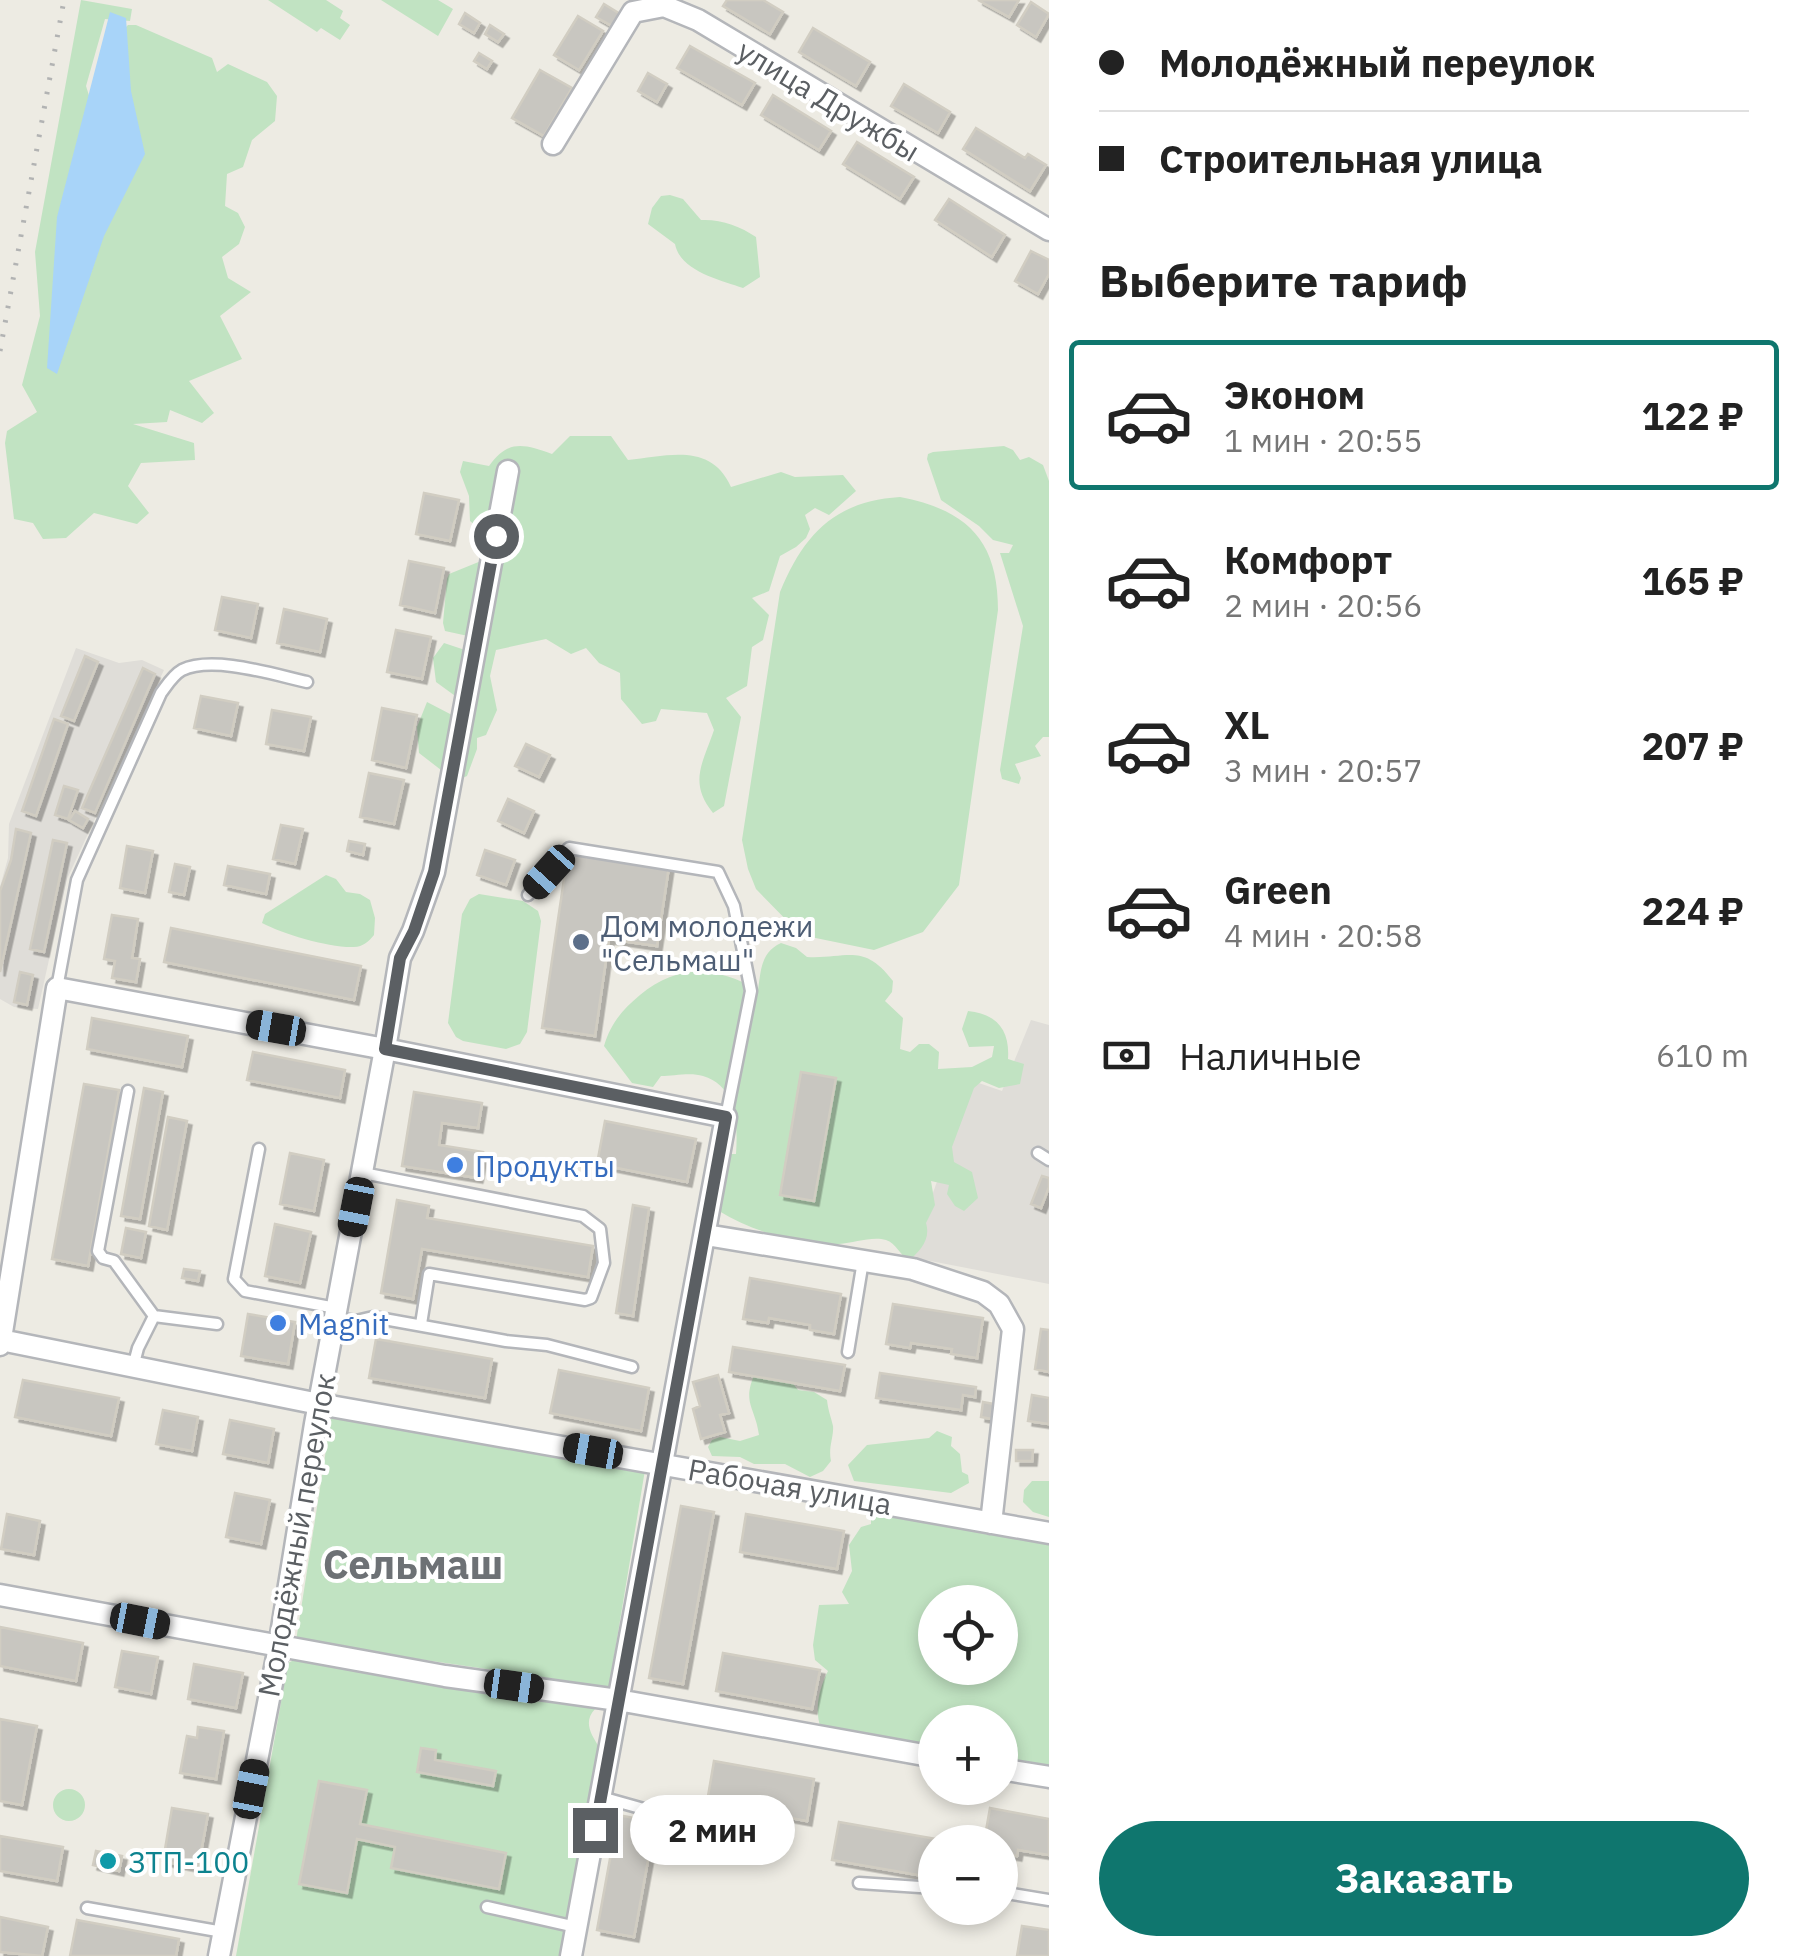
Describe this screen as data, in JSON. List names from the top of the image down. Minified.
{"streets":{"street":["улица Дружбы","Рабочая улица","Молодёжный переулок"]},"crossings":[["Рабочая улица","Молодёжный переулок"]],"districts":["Сельмаш"],"places":["Дом молодежи \"Сельмаш\"","Продукты","Magnit","ЗТП-100"],"page":{"banner":["Молодёжный переулок","Строительная улица"],"heading":"Выберите тариф","list":[{"name":"Эконом","note":"1 мин · 20:55","value":"122 ₽"},{"name":"Комфорт","note":"2 мин · 20:56","value":"165 ₽"},{"name":"XL","note":"3 мин · 20:57","value":"207 ₽"},{"name":"Green","note":"4 мин · 20:58","value":"224 ₽"}],"pay":["Наличные","610 m"],"map_buttons":["+","−"],"bubble":"2 мин","buttons":"Заказать"}}
